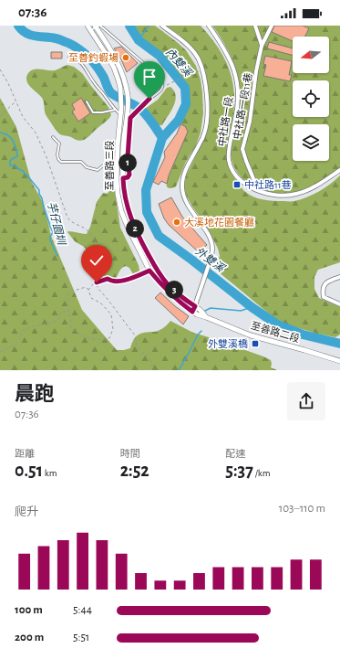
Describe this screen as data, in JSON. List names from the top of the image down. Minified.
{"streets":{"street":["中社路一段11巷","中社路一段","至善路三段","至善路二段"]},"crossings":[["中社路一段11巷","中社路一段"],["中社路一段","至善路三段"],["中社路一段","至善路二段"],["至善路三段","至善路二段"]],"water":["內雙溪","芋仔園圳","外雙溪"],"places":{"other":["至善釣蝦場","大溪地花園餐廳"],"transit":["中社路11巷","外雙溪橋"]},"north":"left","page":{"status":"07:36","pins":["1","2","3"],"heading":["晨跑","07:36"],"stats":[["距離","0.51 km"],["時間","2:52"],["配速","5:37 /km"]],"chart":["爬升","103–110 m"],"list":[{"name":"100 m","note":"5:44"},{"name":"200 m","note":"5:51"}]}}
